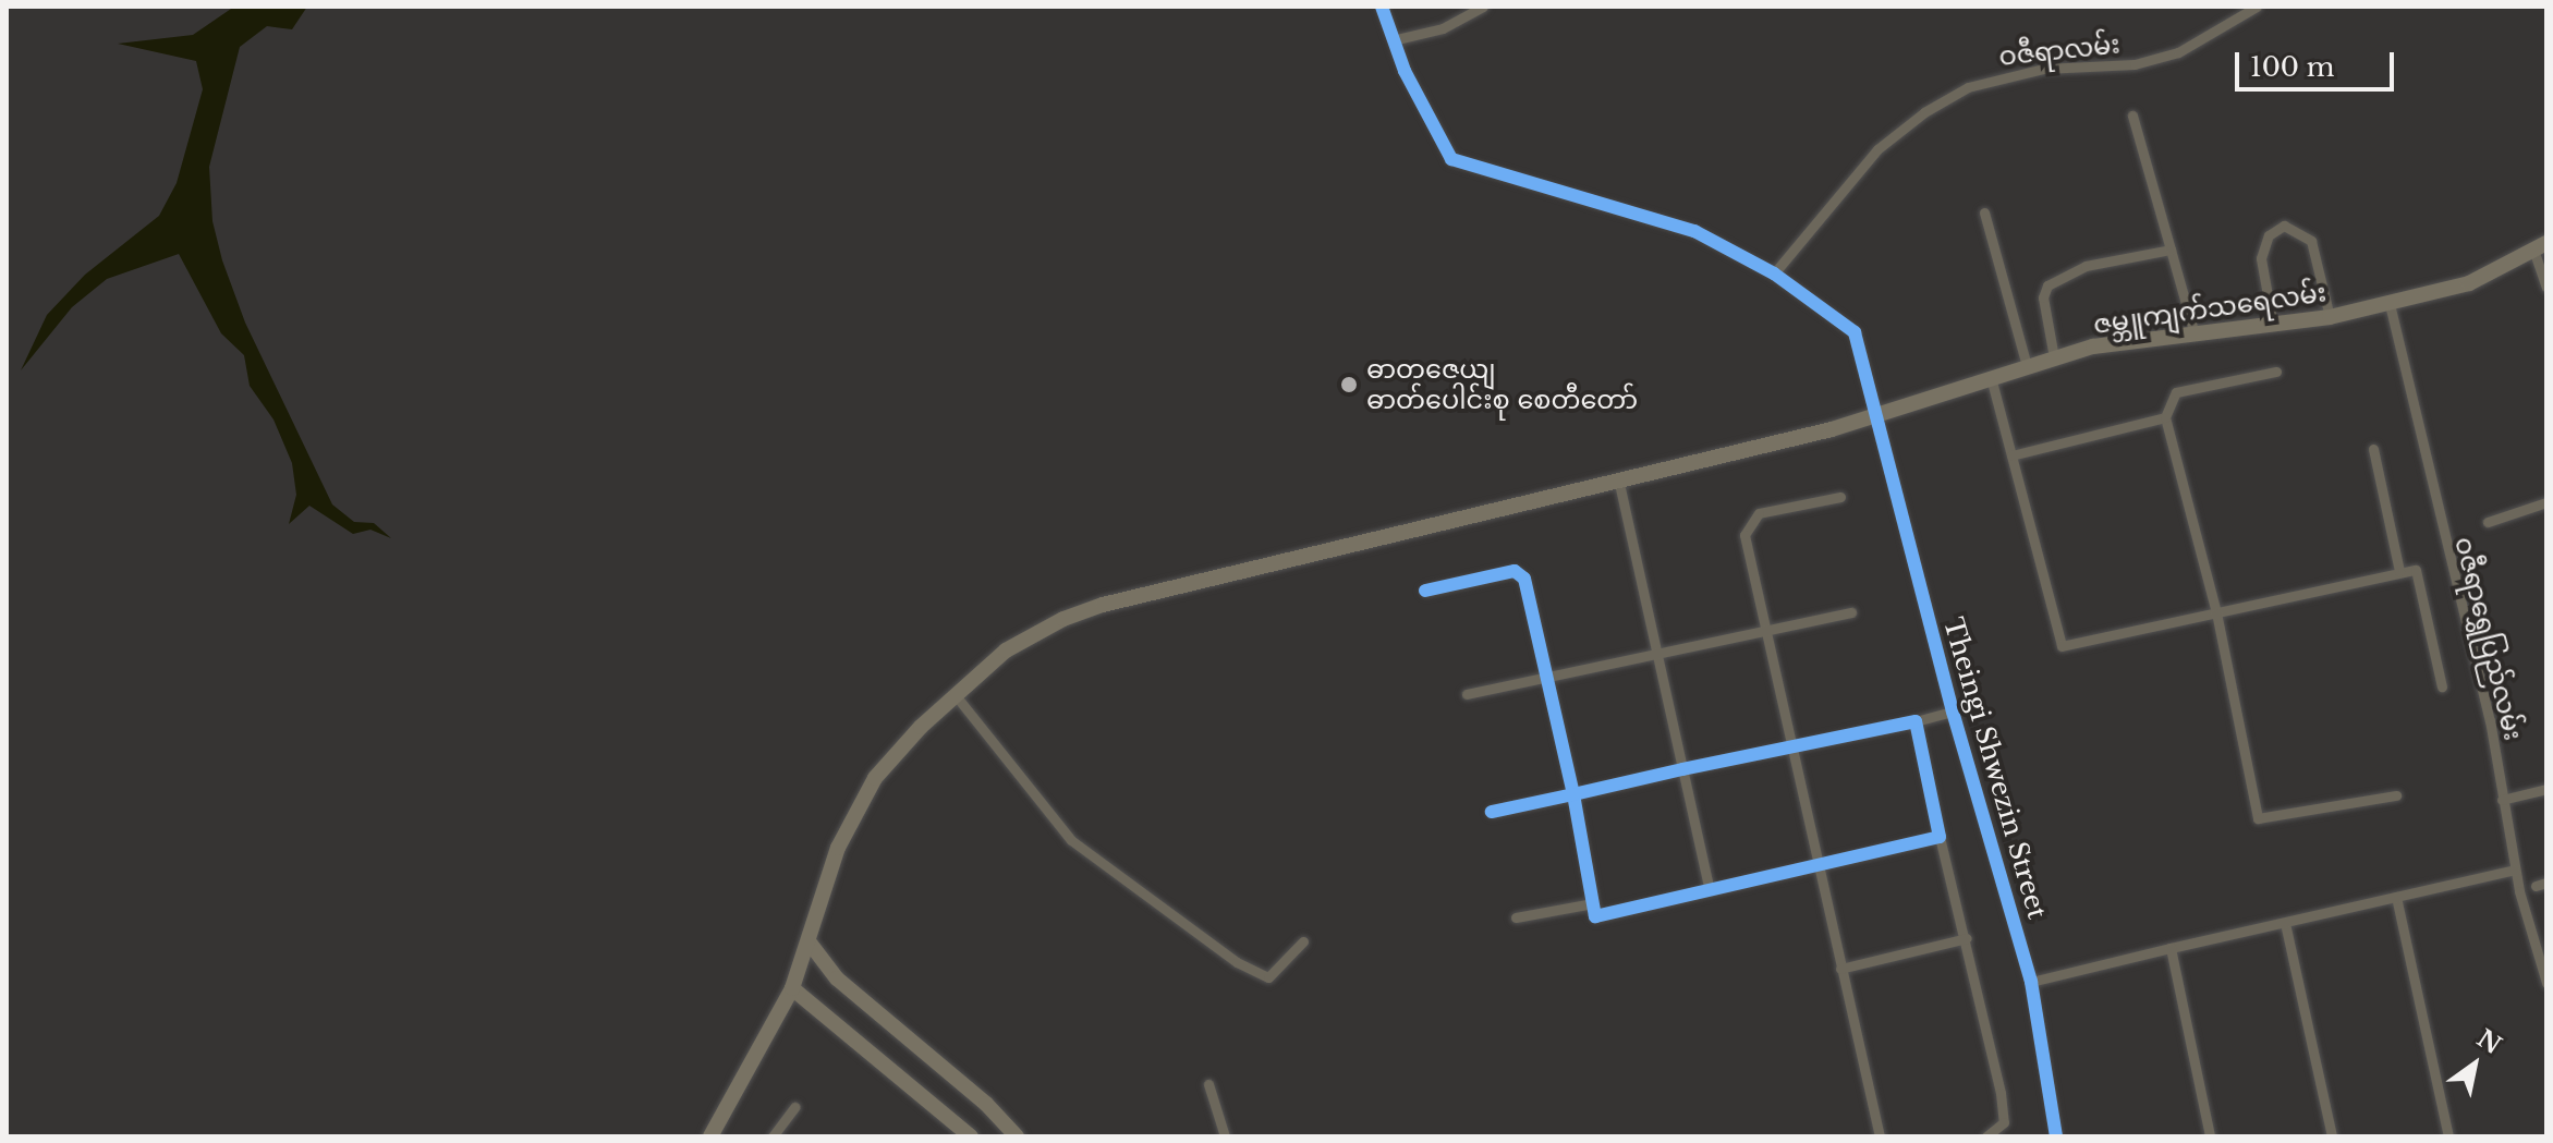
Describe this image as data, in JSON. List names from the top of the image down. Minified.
{"streets":{"main road":["ဇမ္ဘူကျက်သရေလမ်း"],"street":["ဝဇီရာလမ်း","ဝဇီရာရွှေပြည်လမ်း","Theingi Shwezin Street"]},"crossings":[["ဝဇီရာလမ်း","Theingi Shwezin Street"],["ဇမ္ဘူကျက်သရေလမ်း","ဝဇီရာရွှေပြည်လမ်း"],["ဇမ္ဘူကျက်သရေလမ်း","Theingi Shwezin Street"]],"places":["ဓာတုဇေယျ ဓာတ်ပေါင်းစု စေတီတော်"],"scale_bar":"100 m","north":"top right"}
